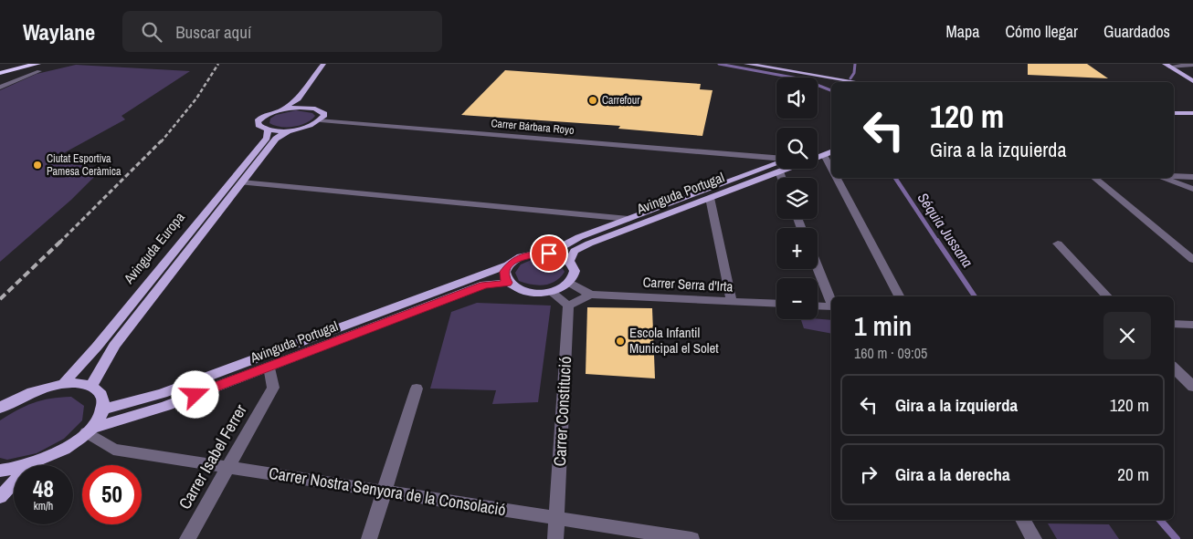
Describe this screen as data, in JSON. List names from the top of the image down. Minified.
{"streets":{"main road":["Avinguda Portugal","Avinguda Europa"],"street":["Carrer Bárbara Royo","Carrer Serra d'Irta","Carrer Constitució","Carrer Isabel Ferrer","Carrer Nostra Senyora de la Consolació"]},"crossings":[["Carrer Bárbara Royo","Avinguda Portugal"],["Avinguda Portugal","Carrer Isabel Ferrer"],["Avinguda Portugal","Carrer Nostra Senyora de la Consolació"],["Carrer Constitució","Carrer Nostra Senyora de la Consolació"],["Carrer Isabel Ferrer","Carrer Nostra Senyora de la Consolació"]],"water":["Séquia Jussana"],"places":["Carrefour","Ciutat Esportiva Pamesa Ceràmica","Escola Infantil Municipal el Solet"],"page":{"header":"Waylane","search":"Buscar aquí","nav":["Mapa","Cómo llegar","Guardados"],"map_buttons":["+","−"],"turn":["120 m","Gira a la izquierda"],"heading":["1 min","160 m · 09:05"],"list":[{"name":"Gira a la izquierda","value":"120 m"},{"name":"Gira a la derecha","value":"20 m"}],"speed":"48 km/h","limit":"50"}}
